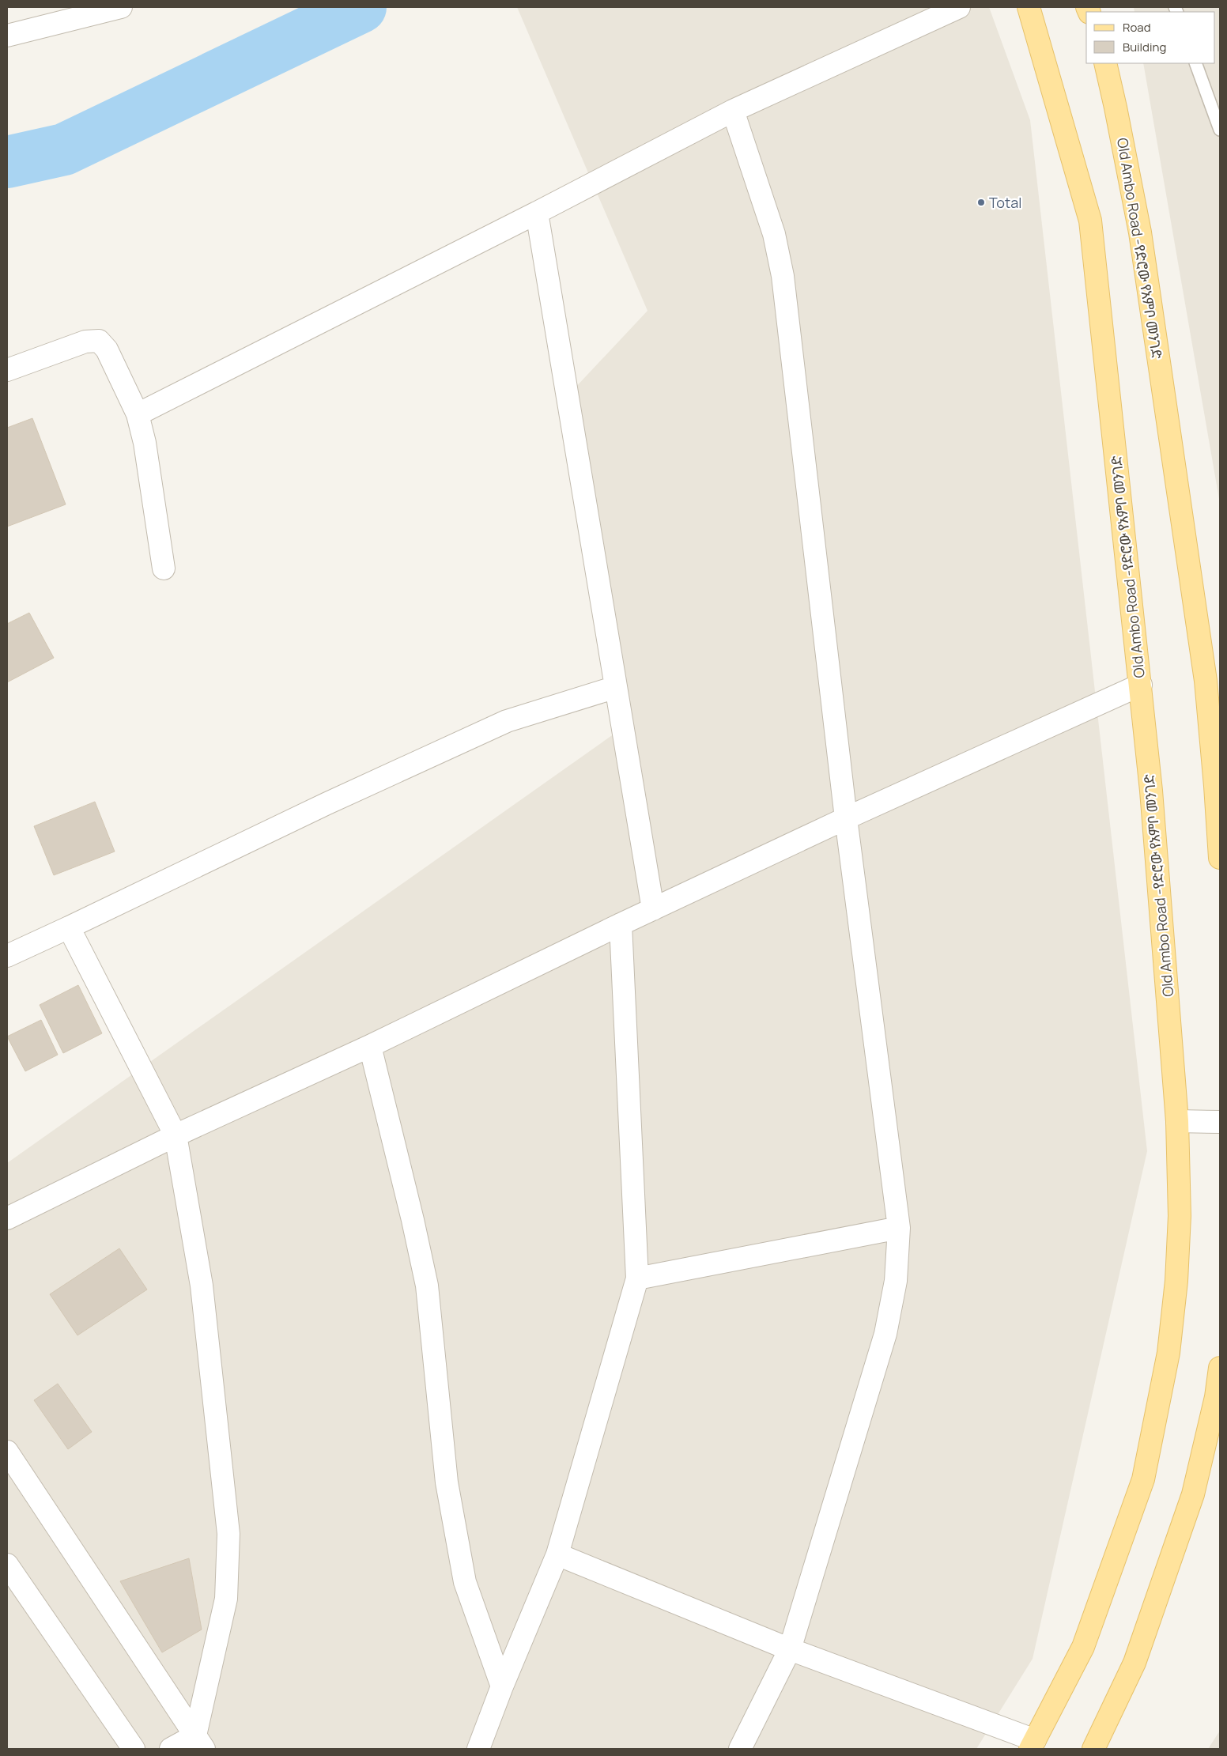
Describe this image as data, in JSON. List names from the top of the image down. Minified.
{"streets":{"main road":["Old Ambo Road -የድሮው የአምቦ መንገድ"]},"places":["Total"],"legend":["Road","Building"]}
